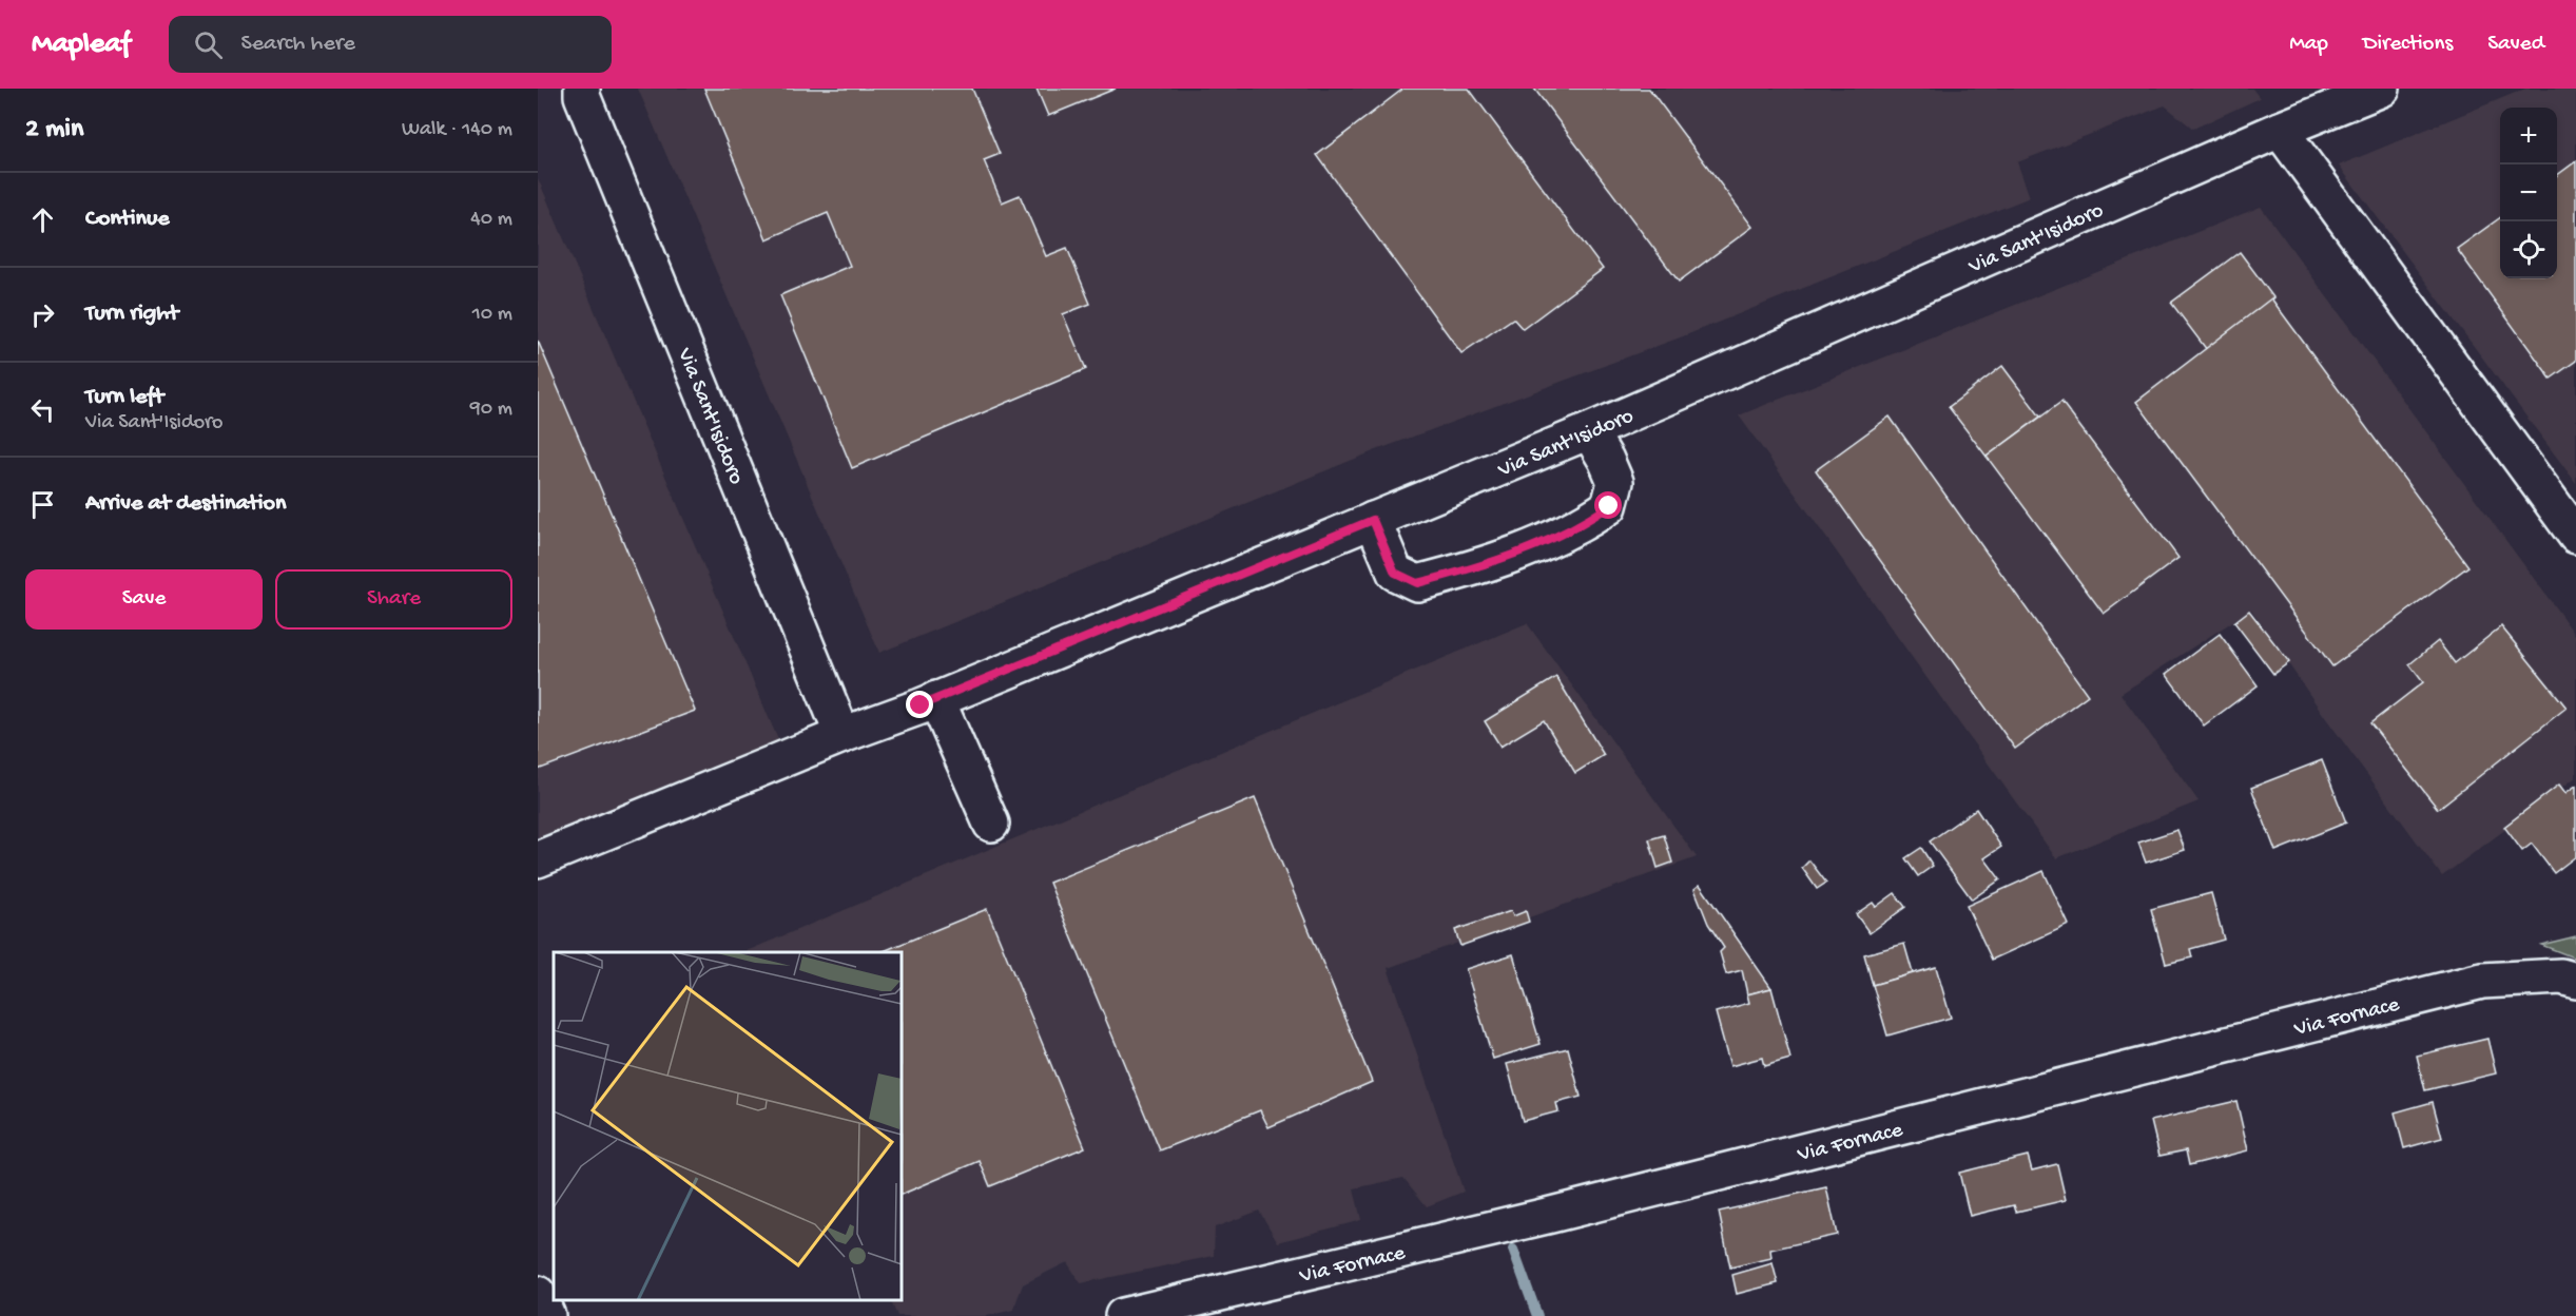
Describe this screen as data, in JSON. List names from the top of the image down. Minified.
{"streets":{"street":["Via Sant'Isidoro","Via Fornace"]},"page":{"header":"Mapleaf","search":"Search here","nav":["Map","Directions","Saved"],"heading":["2 min","Walk · 140 m"],"map_buttons":["+","−"],"list":[["Continue","40 m"],["Turn right","10 m"],["Turn left","Via Sant'Isidoro","90 m"],"Arrive at destination"],"buttons":["Save","Share"]}}
